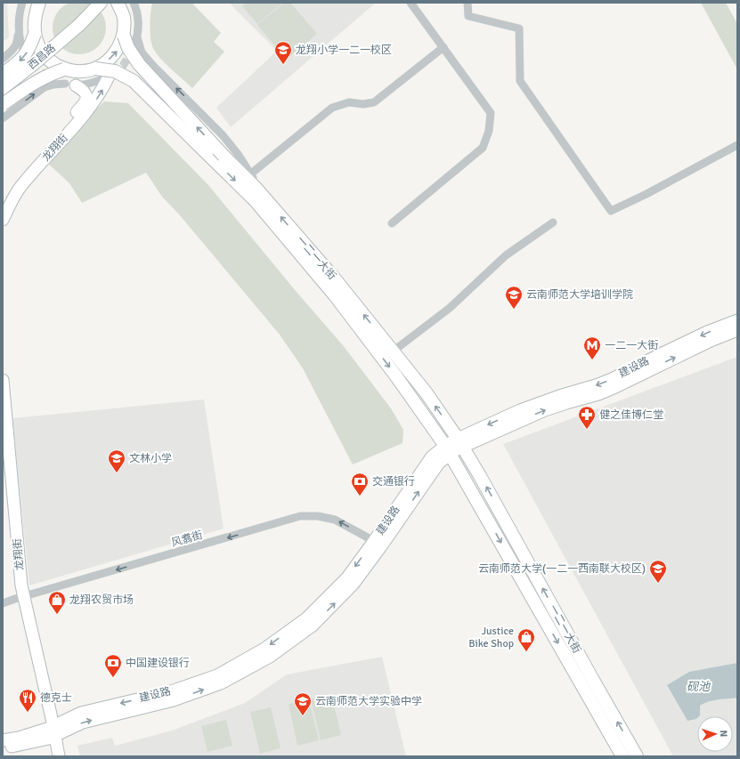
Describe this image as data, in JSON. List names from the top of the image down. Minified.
{"streets":{"main road":["西昌路","一二一大街"],"street":["龙翔街","建设路","风翥街"]},"crossings":[["龙翔街","建设路"],["龙翔街","风翥街"],["一二一大街","建设路"],["建设路","风翥街"]],"one_way":["风翥街"],"water":["砚池"],"places":{"school or university":["龙翔小学一二一校区","云南师范大学培训学院","文林小学","云南师范大学(一二一西南联大校区)","云南师范大学实验中学"],"metro station":["一二一大街"],"pharmacy":["健之佳博仁堂"],"bank":["交通银行","中国建设银行"],"shop":["龙翔农贸市场","Justice Bike Shop"],"restaurant":["德克士"]},"north":"right"}
